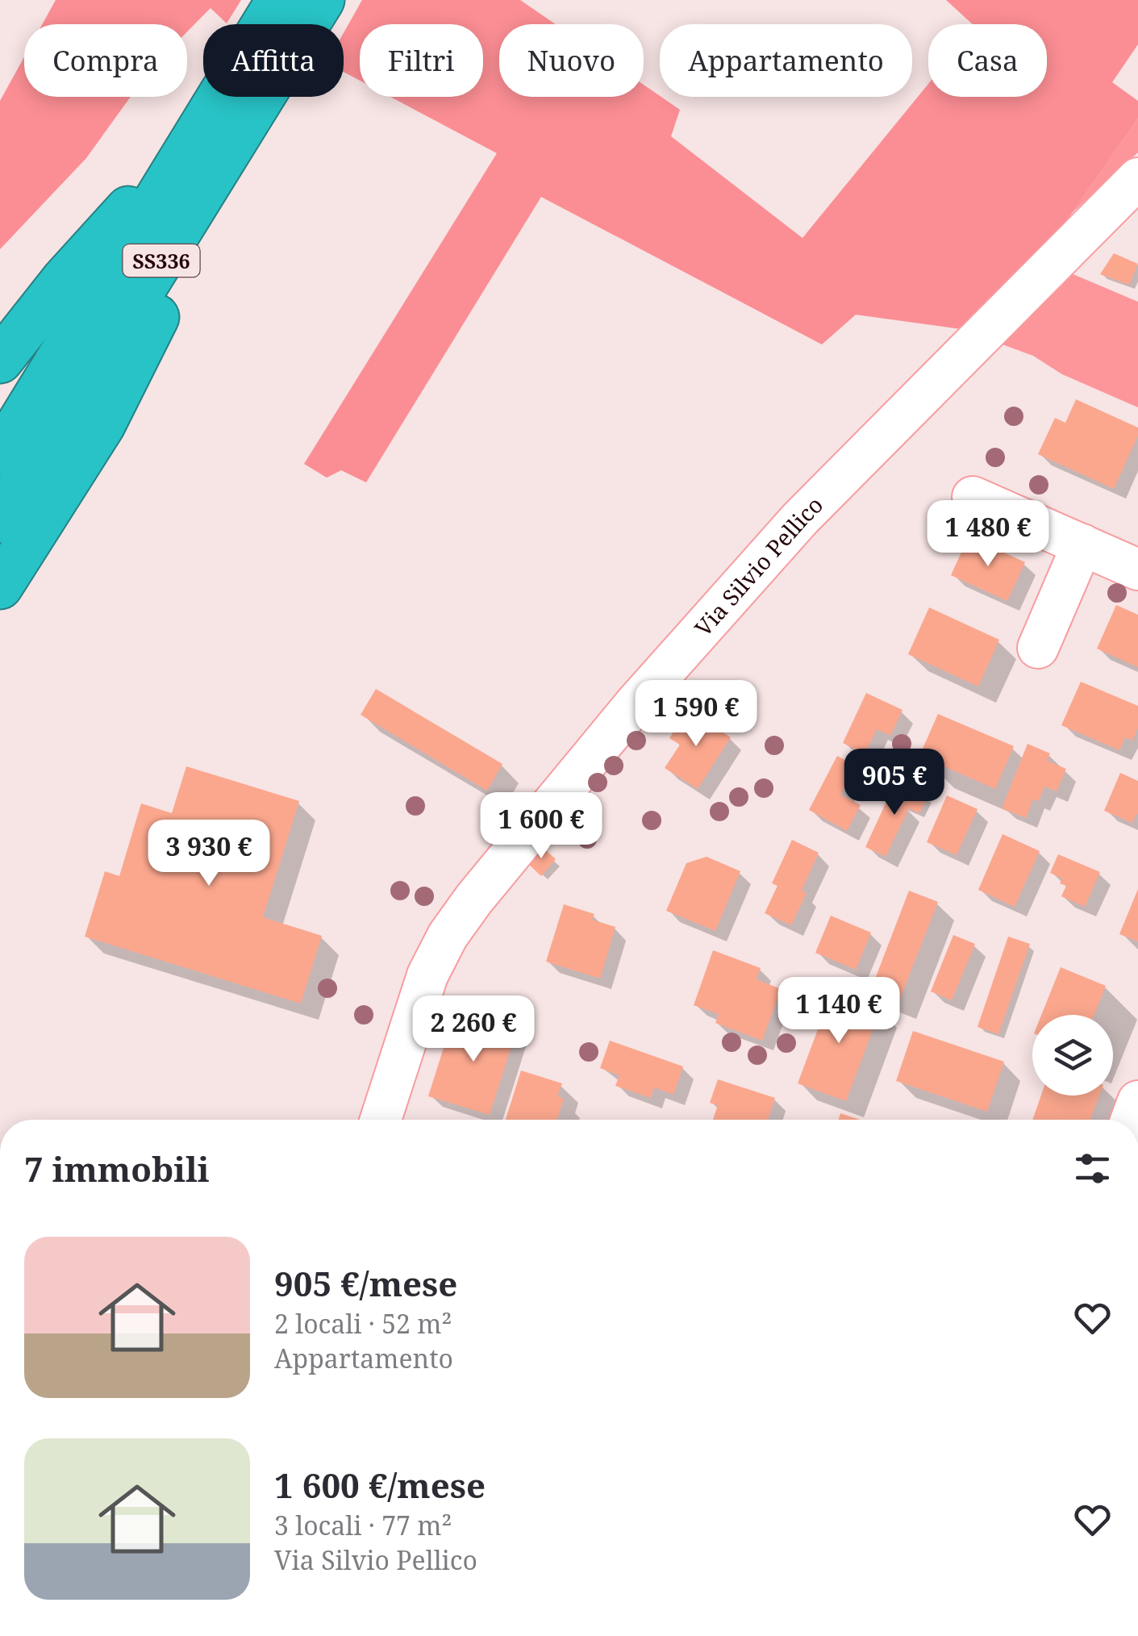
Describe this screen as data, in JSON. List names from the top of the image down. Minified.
{"streets":{"highway":["SS336"],"street":["Via Silvio Pellico"]},"page":{"chip":["Compra","Affitta","Filtri","Nuovo","Appartamento","Casa"],"price":["1 480 €","1 590 €","905 €","1 600 €","3 930 €","1 140 €","2 260 €"],"heading":"7 immobili","list":[{"name":"905 €/mese","note":"2 locali · 52 m² · Appartamento"},{"name":"1 600 €/mese","note":"3 locali · 77 m² · Via Silvio Pellico"}]}}
